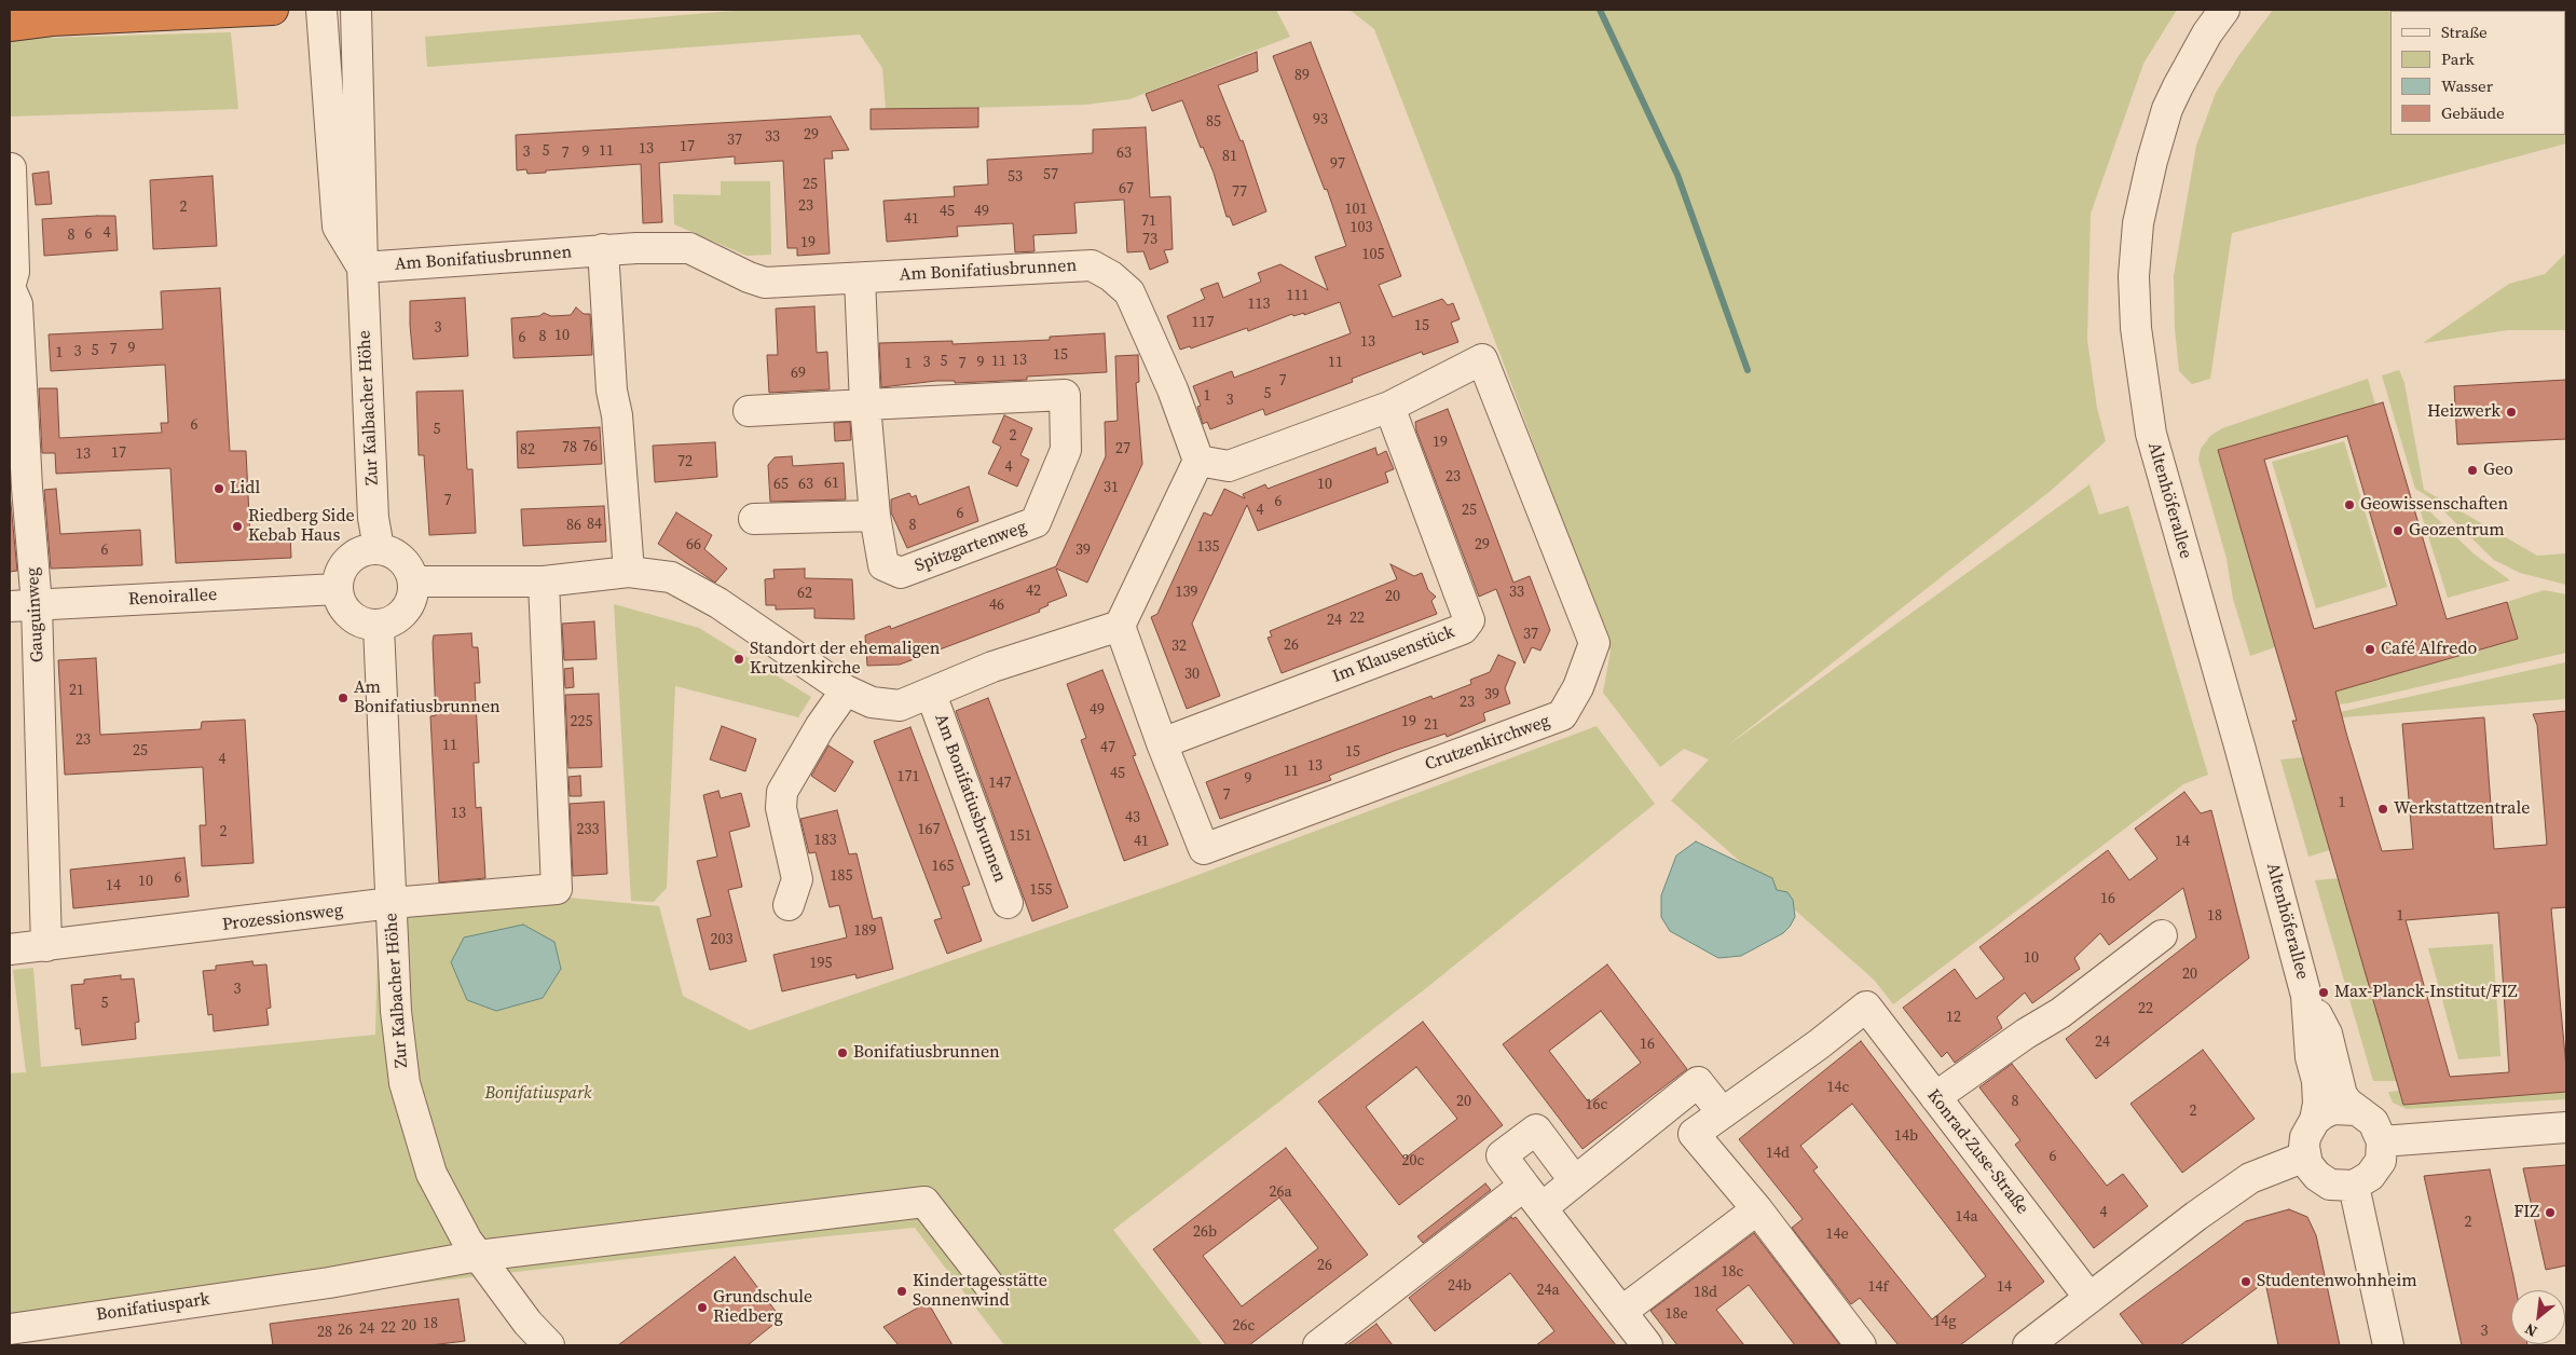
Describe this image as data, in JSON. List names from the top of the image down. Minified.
{"streets":{"street":["Am Bonifatiusbrunnen","Zur Kalbacher Höhe","Altenhöferallee","Spitzgartenweg","Renoirallee","Gauguinweg","Im Klausenstück","Crutzenkirchweg","Prozessionsweg","Konrad-Zuse-Straße","Bonifatiuspark"]},"crossings":[["Am Bonifatiusbrunnen","Zur Kalbacher Höhe"],["Am Bonifatiusbrunnen","Spitzgartenweg"],["Am Bonifatiusbrunnen","Renoirallee"],["Am Bonifatiusbrunnen","Prozessionsweg"],["Zur Kalbacher Höhe","Renoirallee"],["Zur Kalbacher Höhe","Prozessionsweg"],["Zur Kalbacher Höhe","Bonifatiuspark"],["Renoirallee","Gauguinweg"],["Gauguinweg","Prozessionsweg"],["Im Klausenstück","Crutzenkirchweg"]],"parks":["Bonifatiuspark"],"places":["Heizwerk","Geo","Lidl","Geowissenschaften","Riedberg Side Kebab Haus","Geozentrum","Café Alfredo","Standort der ehemaligen Krutzenkirche","Am Bonifatiusbrunnen","Werkstattzentrale","Max-Planck-Institut/FIZ","Bonifatiusbrunnen","FIZ","Studentenwohnheim","Kindertagesstätte Sonnenwind","Grundschule Riedberg"],"house_numbers":["89","93","85","29","33","37","17","13","5","11","3","9","7","63","81","97","57","53","25","67","77","23","2","101","45","49","41","71","103","4","6","8","73","19","105","111","113","117","15","3","10","8","6","13","9","7","5","3","1","15","13","5","11","3","9","11","1","7","69","7","5","1","3","6","5","2","19","76","78","27","82","17","13","72","4","23","61","65","63","10","31","7","6","4","25","6","84","86","8","66","29","135","6","39","42","139","33","62","20","46","22","24","37","26","32","30","21","39","23","49","225","19","21","23","11","47","25","15","4","13","11","45","171","9","147","7","1","13","43","233","167","2","151","183","41","14","165","185","6","10","14","155","16","18","1","189","203","10","195","20","3","5","22","12","24","16","14c","20","8","16c","2","14b","14d","6","20c","26a","4","14a","2","26b","14e","26","18c","24b","14f","14","24a","18d","18e","14g","18","20","26c","22","24","26","3","28"],"legend":["Straße","Park","Wasser","Gebäude"],"north":"bottom left"}
